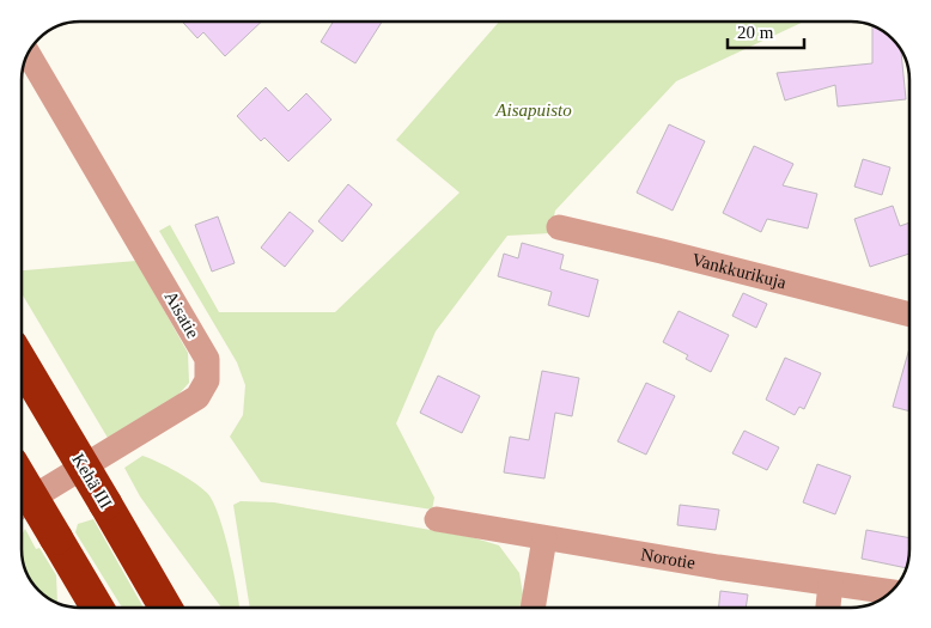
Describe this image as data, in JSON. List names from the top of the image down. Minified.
{"streets":{"highway":["Kehä III"],"street":["Vankkurikuja","Aisatie","Norotie"]},"parks":["Aisapuisto"],"scale_bar":"20 m"}
